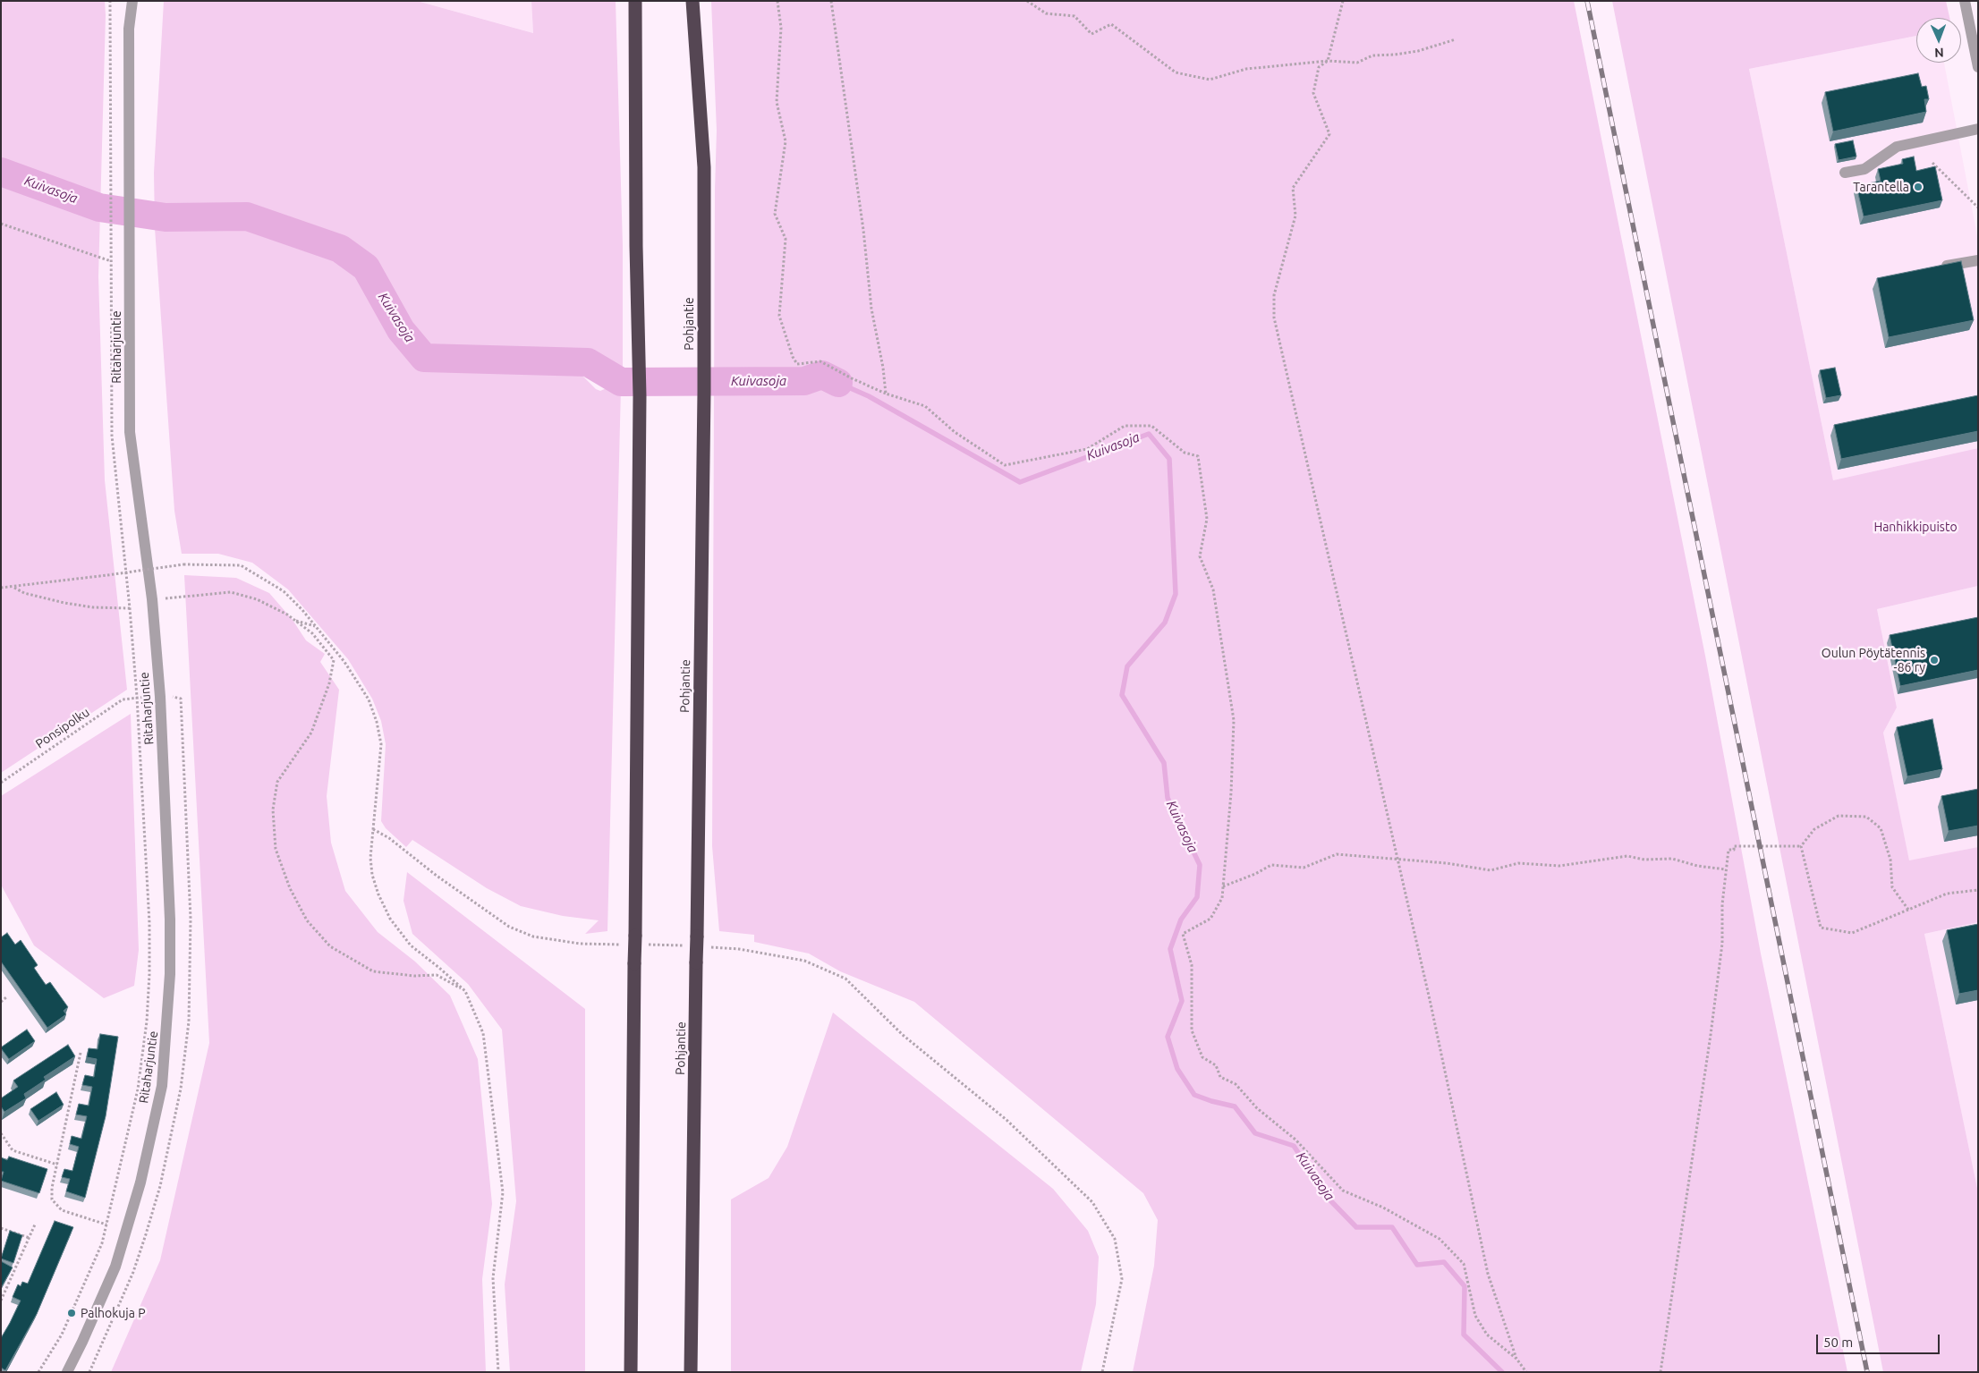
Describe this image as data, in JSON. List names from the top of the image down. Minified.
{"streets":{"highway":["Pohjantie"],"street":["Ritaharjuntie"],"path":["Ponsipolku"]},"water":["Kuivasoja"],"parks":["Hanhikkipuisto"],"places":["Tarantella","Oulun Pöytätennis -86 ry","Palhokuja P"],"scale_bar":"50 m","north":"bottom"}
